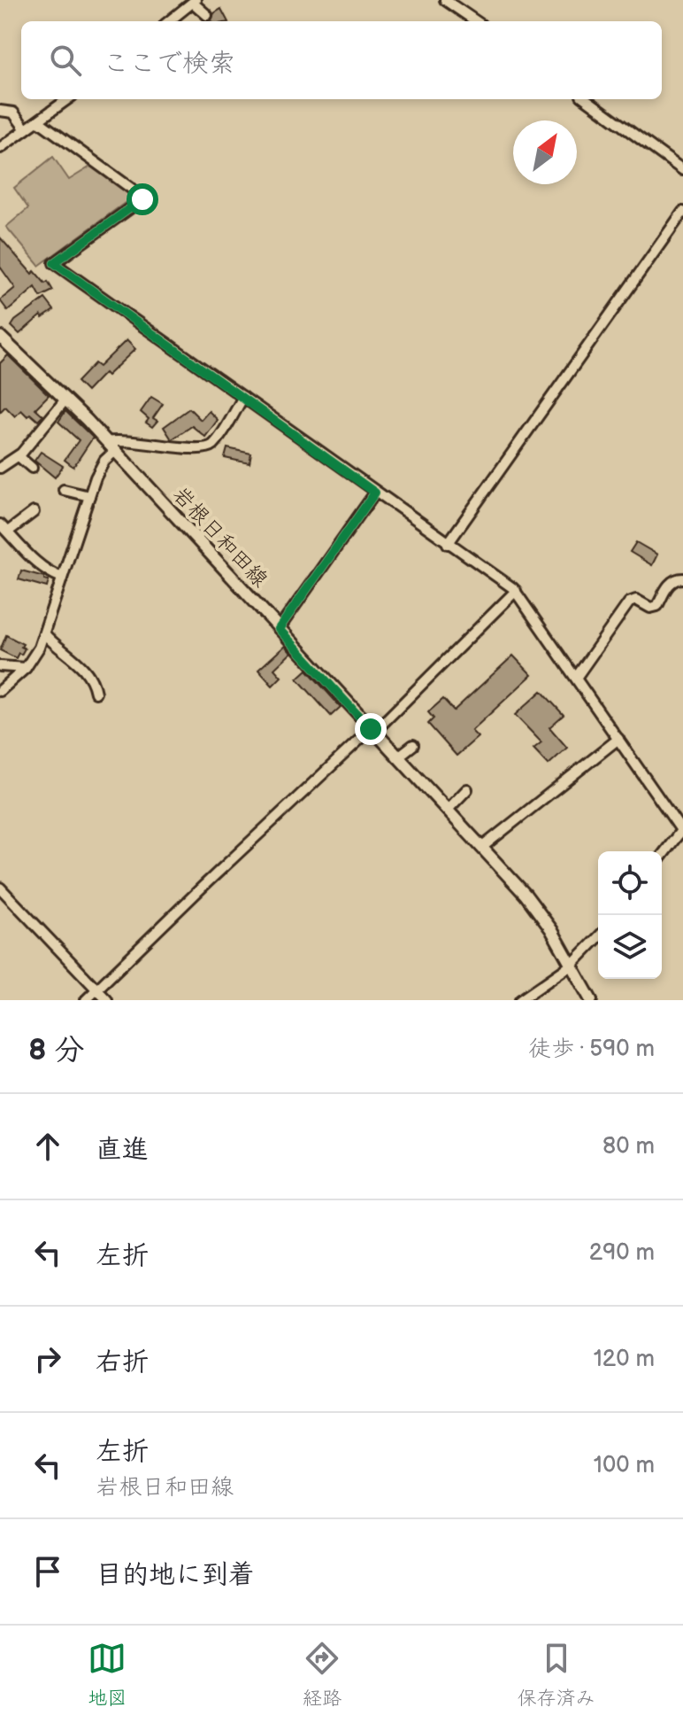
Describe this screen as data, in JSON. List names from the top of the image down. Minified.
{"streets":{"main road":["岩根日和田線"]},"north":"top right","page":{"search":"ここで検索","heading":["8 分","徒歩 · 590 m"],"list":[["直進","80 m"],["左折","290 m"],["右折","120 m"],["左折","岩根日和田線","100 m"],"目的地に到着"],"nav":["地図","経路","保存済み"]}}
